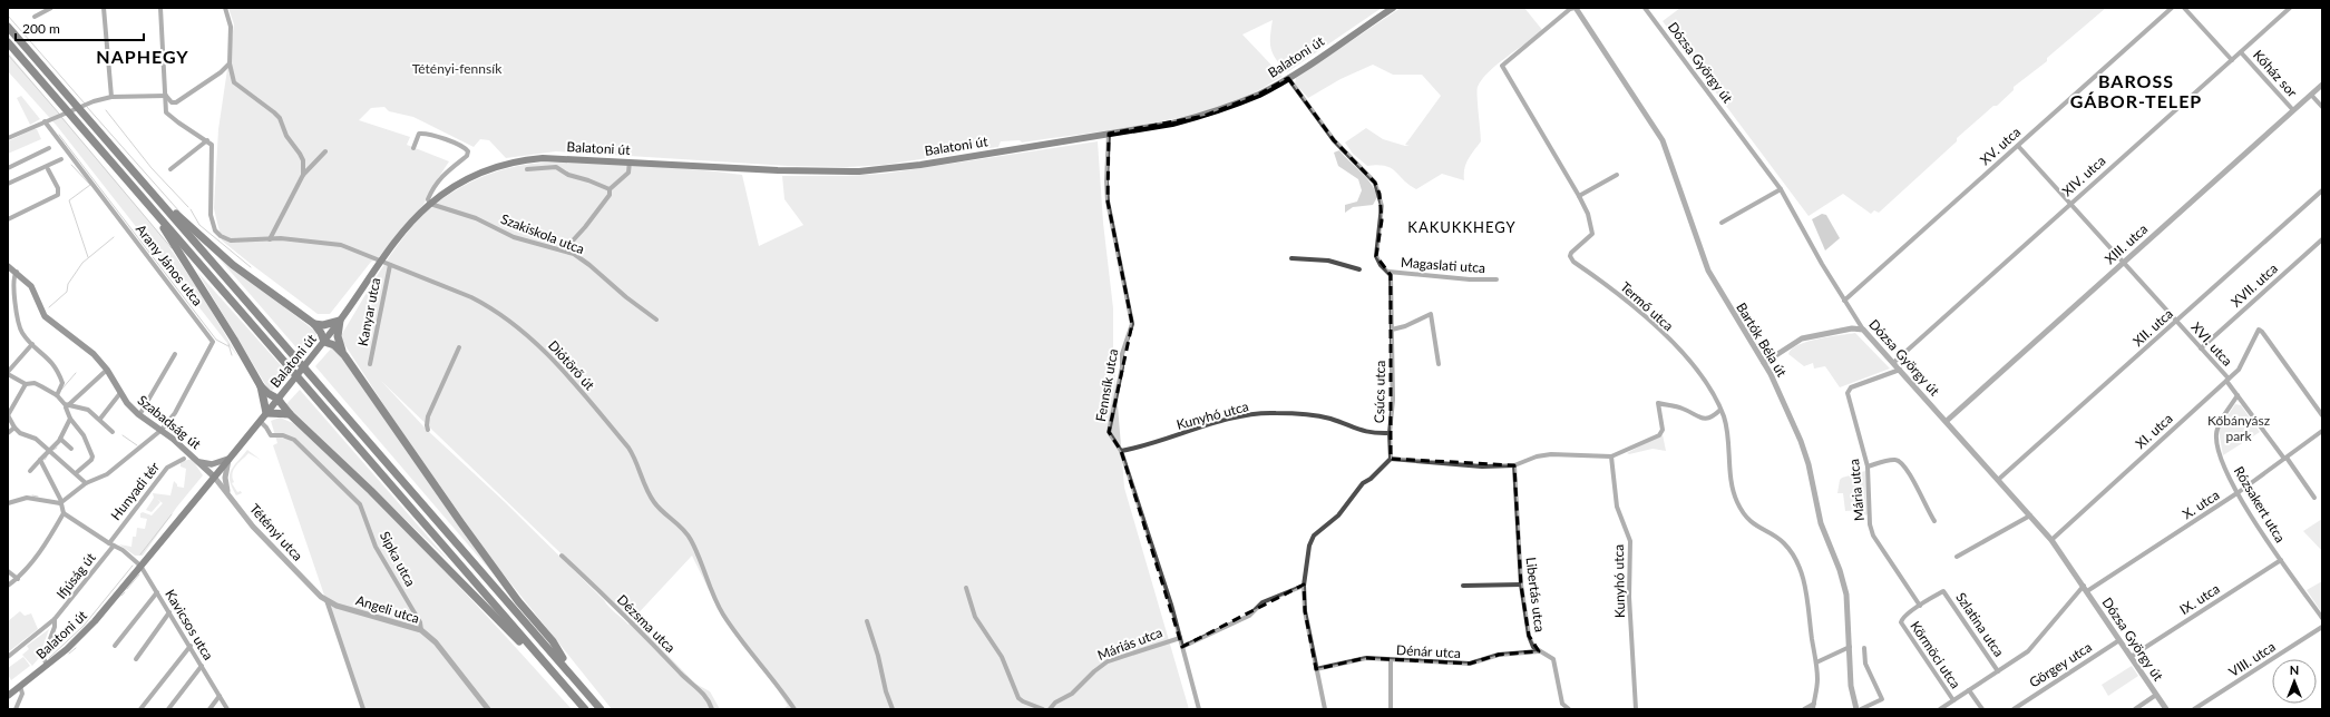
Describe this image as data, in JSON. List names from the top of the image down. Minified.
{"streets":{"main road":["Balatoni út","Szabadság út"],"street":["Dózsa György út","Kőház sor","XV. utca","XIV. utca","Szakiskola utca","XIII. utca","Arany János utca","Magaslati utca","XVII. utca","Termő utca","Kanyar utca","XII. utca","Bartók Béla út","XVI. utca","Diótörő út","Fennsík utca","Csúcs utca","Kunyhó utca","XI. utca","Mária utca","Hunyadi tér","X. utca","Rózsakert utca","Tétényi utca","Sipka utca","Ifjúság út","Libertás utca","IX. utca","Angeli utca","Dézsma utca","Kavicsos utca","Szlatina utca","Máriás utca","Dénár utca","Körmöci utca","VIII. utca","Görgey utca"]},"crossings":[["Balatoni út","Szakiskola utca"],["Balatoni út","Diótörő út"],["Balatoni út","Fennsík utca"],["Balatoni út","Csúcs utca"],["Balatoni út","Szabadság út"],["Balatoni út","Tétényi utca"],["Balatoni út","Sipka utca"],["Balatoni út","Ifjúság út"],["Balatoni út","Kavicsos utca"],["Dózsa György út","XV. utca"],["Dózsa György út","XIV. utca"],["Dózsa György út","XIII. utca"],["Dózsa György út","XII. utca"],["Dózsa György út","XI. utca"],["Dózsa György út","Mária utca"],["Dózsa György út","X. utca"],["Dózsa György út","IX. utca"],["Dózsa György út","Görgey utca"],["Kőház sor","XIV. utca"],["Kőház sor","XIII. utca"],["XV. utca","XVI. utca"],["XIV. utca","XVI. utca"],["XIII. utca","XVI. utca"],["Arany János utca","Szabadság út"],["Magaslati utca","Csúcs utca"],["XVII. utca","XVI. utca"],["Termő utca","Bartók Béla út"],["Kanyar utca","Diótörő út"],["XII. utca","XVI. utca"],["XVI. utca","XI. utca"],["XVI. utca","X. utca"],["XVI. utca","Rózsakert utca"],["Fennsík utca","Kunyhó utca"],["Fennsík utca","Máriás utca"],["Csúcs utca","Kunyhó utca"],["Szabadság út","Tétényi utca"],["Mária utca","Szlatina utca"],["Mária utca","Körmöci utca"],["Hunyadi tér","Ifjúság út"],["Hunyadi tér","Kavicsos utca"],["X. utca","Rózsakert utca"],["Rózsakert utca","IX. utca"],["Tétényi utca","Angeli utca"],["Sipka utca","Angeli utca"],["Ifjúság út","Kavicsos utca"],["Libertás utca","Dénár utca"],["Szlatina utca","Körmöci utca"]],"districts":["NAPHEGY","BAROSS GÁBOR-TELEP","KAKUKKHEGY"],"parks":["Tétényi-fennsík","Kőbányász park"],"scale_bar":"200 m","north":"top"}
